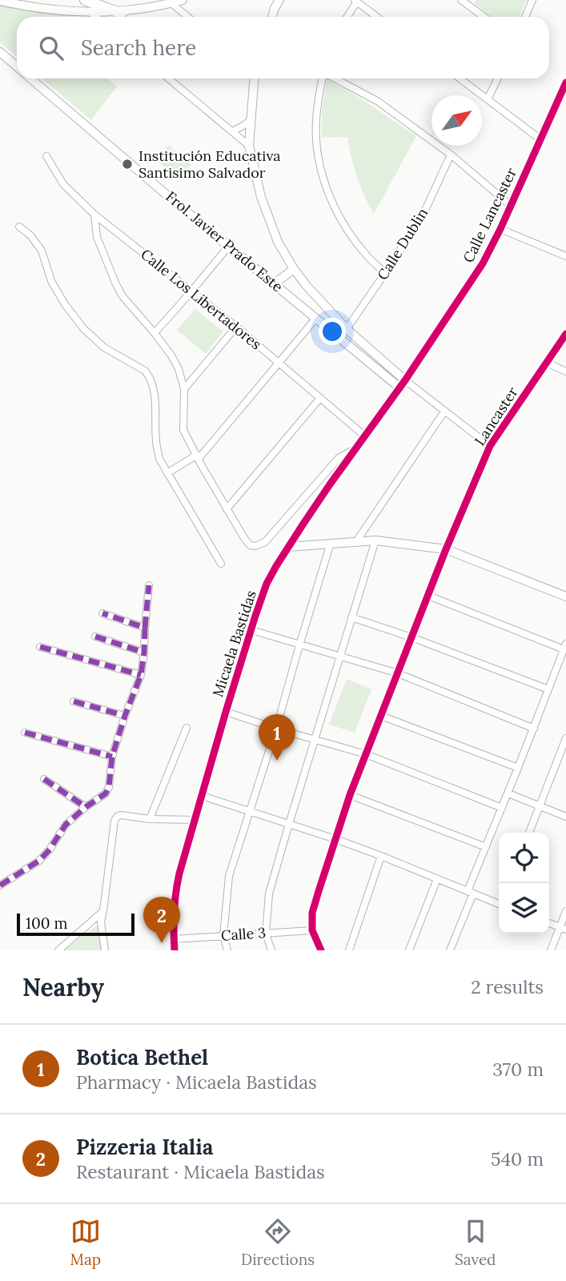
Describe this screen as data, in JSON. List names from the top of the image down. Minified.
{"streets":{"street":["Calle Lancaster","Frol. Javier Prado Este","Calle Dublin","Calle Los Libertadores","Lancaster","Micaela Bastidas","Calle 3"]},"crossings":[["Calle Lancaster","Frol. Javier Prado Este"],["Calle Lancaster","Micaela Bastidas"],["Frol. Javier Prado Este","Micaela Bastidas"],["Calle Los Libertadores","Micaela Bastidas"],["Micaela Bastidas","Calle 3"]],"places":["Institución Educativa Santisimo Salvador"],"scale_bar":"100 m","north":"top right","page":{"search":"Search here","pins":["1","2"],"scale":"100 m","heading":["Nearby","2 results"],"list":[{"mark":"1","name":"Botica Bethel","note":"Pharmacy · Micaela Bastidas","value":"370 m"},{"mark":"2","name":"Pizzeria Italia","note":"Restaurant · Micaela Bastidas","value":"540 m"}],"nav":["Map","Directions","Saved"]}}
